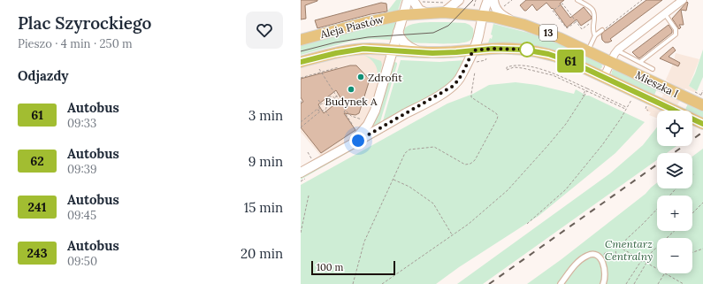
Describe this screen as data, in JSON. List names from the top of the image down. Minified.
{"streets":{"main road":["Aleja Piastów","13","Mieszka I"]},"crossings":[["Aleja Piastów","13"],["13","Mieszka I"]],"parks":["Cmentarz Centralny"],"places":["Zdrofit","Budynek A"],"lines":["bus line 61"],"scale_bar":"100 m","page":{"heading":[["Plac Szyrockiego","Pieszo · 4 min · 250 m"],"Odjazdy"],"on_map":"61","list":[{"mark":"61","name":"Autobus","note":"09:33","value":"3 min"},{"mark":"62","name":"Autobus","note":"09:39","value":"9 min"},{"mark":"241","name":"Autobus","note":"09:45","value":"15 min"},{"mark":"243","name":"Autobus","note":"09:50","value":"20 min"}],"map_buttons":["+","−"],"scale":"100 m"}}
